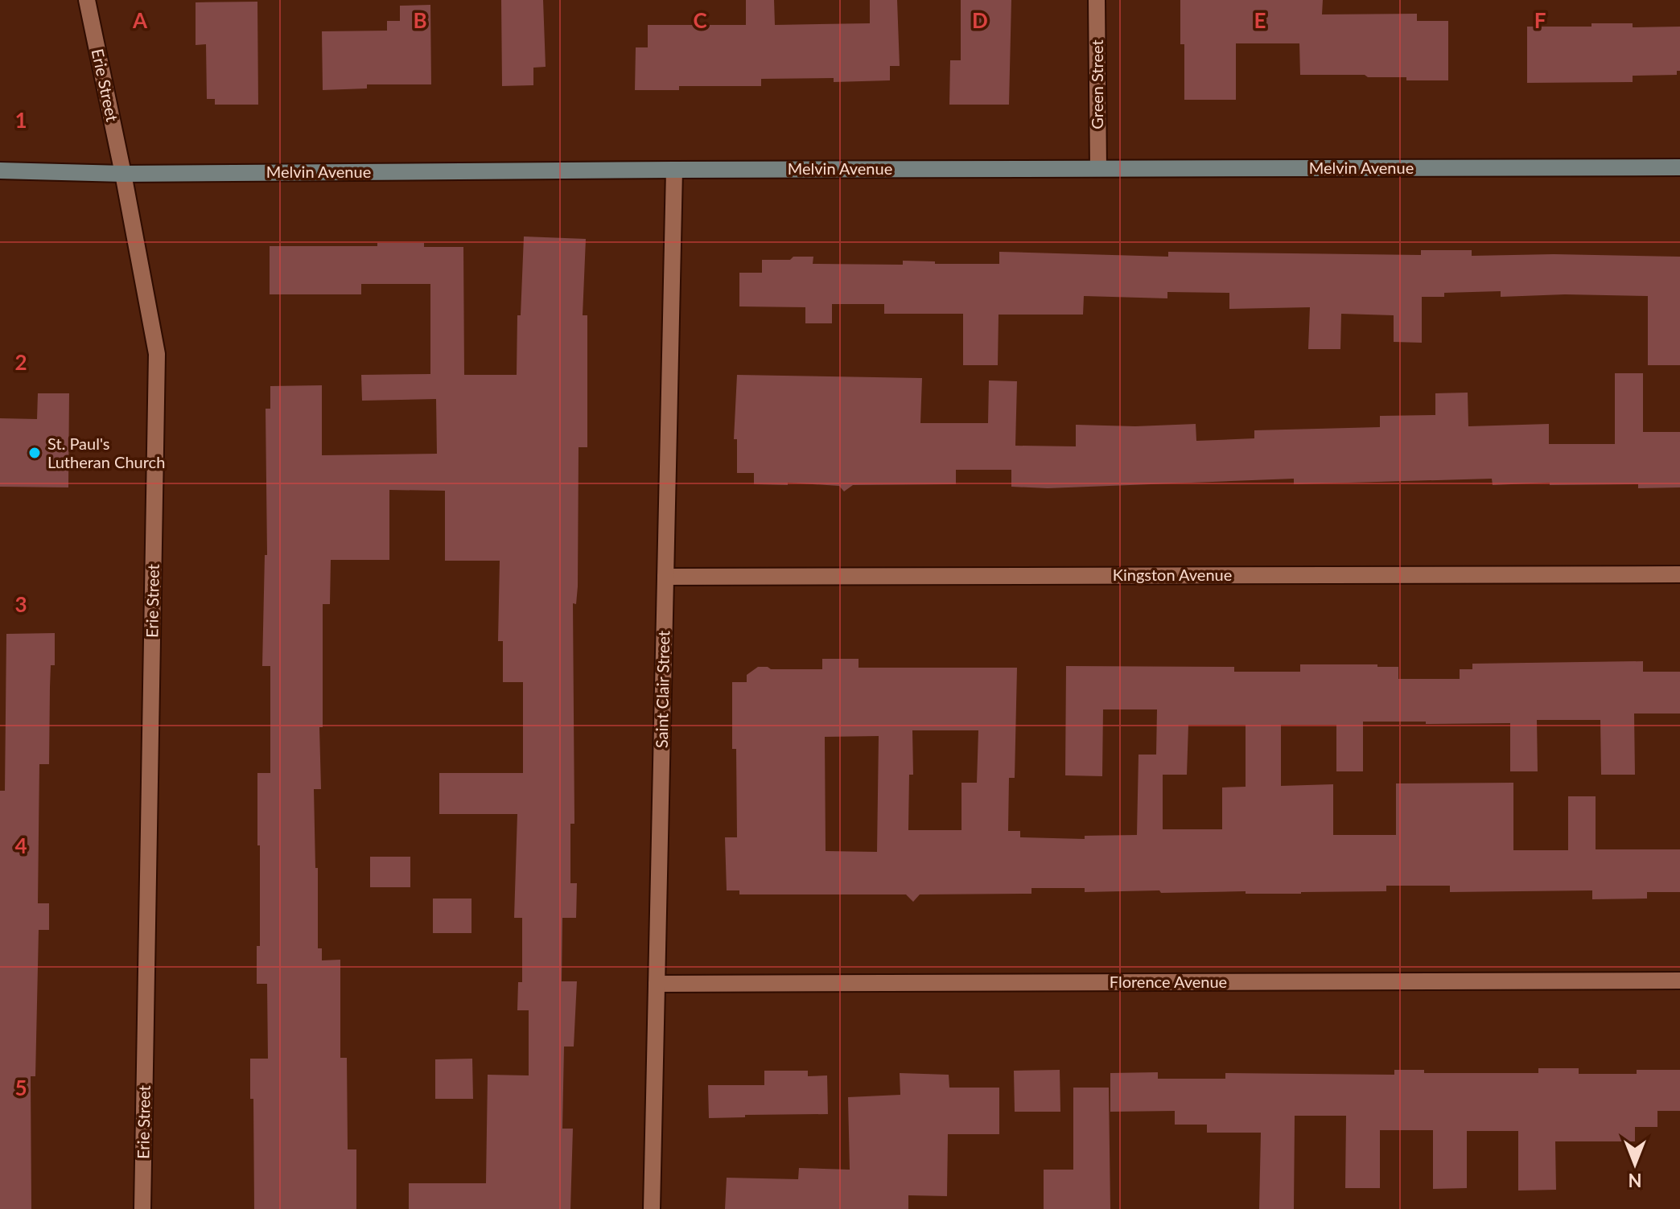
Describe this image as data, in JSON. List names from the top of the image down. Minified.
{"streets":{"street":["Green Street","Erie Street","Melvin Avenue","Kingston Avenue","Saint Clair Street","Florence Avenue"]},"crossings":[["Green Street","Melvin Avenue"],["Erie Street","Melvin Avenue"],["Melvin Avenue","Saint Clair Street"],["Kingston Avenue","Saint Clair Street"],["Saint Clair Street","Florence Avenue"]],"places":["St. Paul's Lutheran Church"],"north":"bottom","grid":{"columns":["A","B","C","D","E","F"],"rows":["1","2","3","4","5"]}}
